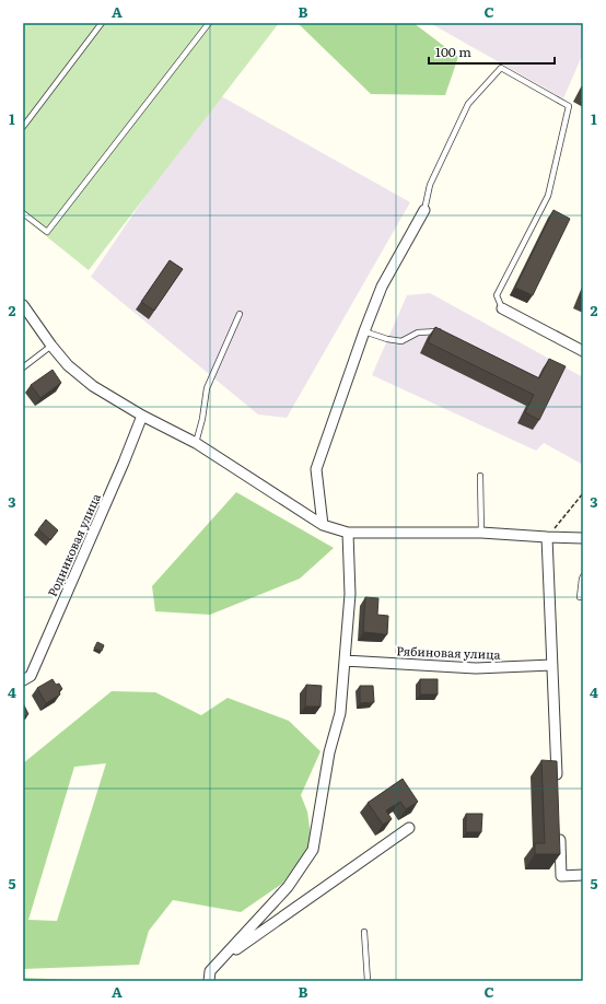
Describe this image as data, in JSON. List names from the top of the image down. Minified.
{"streets":{"street":["Родниковая улица","Рябиновая улица"]},"scale_bar":"100 m","grid":{"columns":["A","B","C"],"rows":["1","2","3","4","5"]}}
